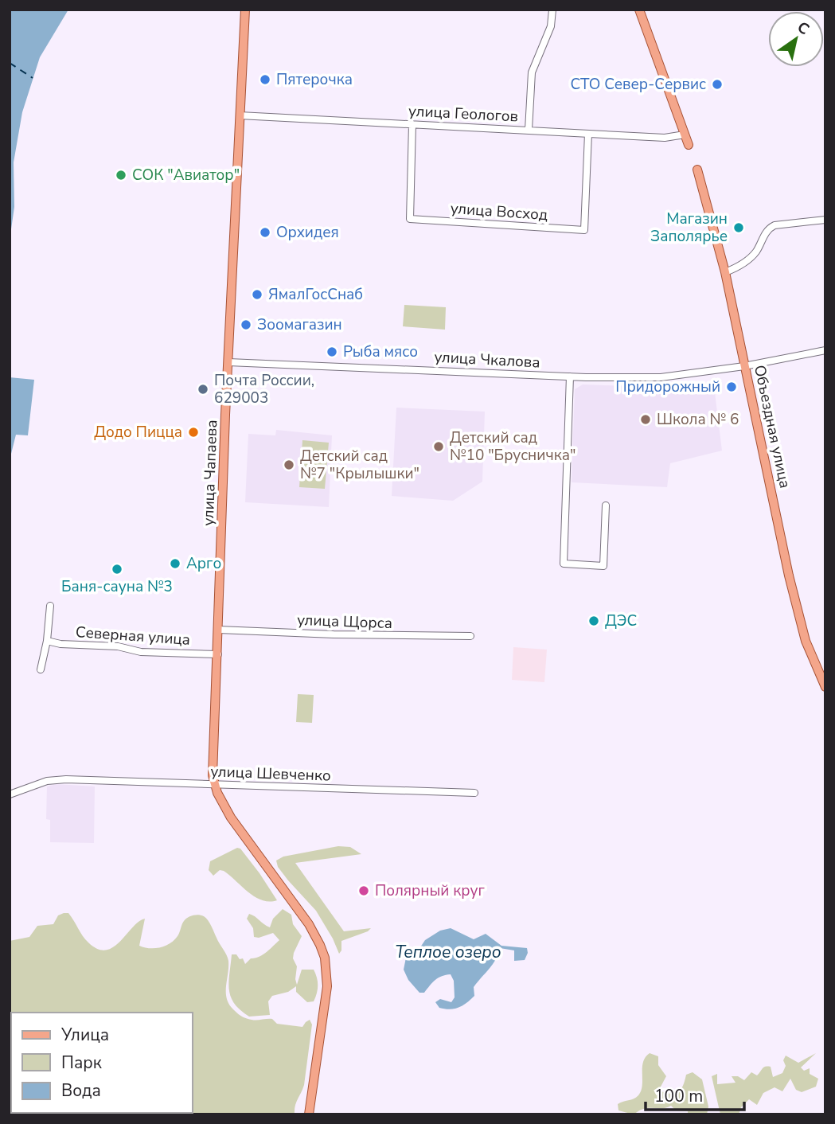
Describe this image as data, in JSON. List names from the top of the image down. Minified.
{"streets":{"main road":["Объездная улица","улица Чапаева"],"street":["улица Геологов","улица Восход","улица Чкалова","улица Щорса","Северная улица","улица Шевченко"]},"crossings":[["улица Геологов","улица Восход"],["улица Геологов","улица Чапаева"],["улица Чкалова","Объездная улица"],["улица Чкалова","улица Чапаева"],["улица Чапаева","улица Щорса"],["улица Чапаева","Северная улица"],["улица Чапаева","улица Шевченко"]],"water":["Теплое озеро"],"places":["Пятерочка","СТО Север-Сервис","СОК \"Авиатор\"","Магазин Заполярье","Орхидея","ЯмалГосСнаб","Зоомагазин","Рыба мясо","Придорожный","Почта России, 629003","Школа № 6","Додо Пицца","Детский сад №10 \"Брусничка\"","Детский сад №7 \"Крылышки\"","Арго","Баня-сауна №3","ДЭС","Полярный круг"],"legend":["Улица","Парк","Вода"],"scale_bar":"100 m","north":"top right"}
